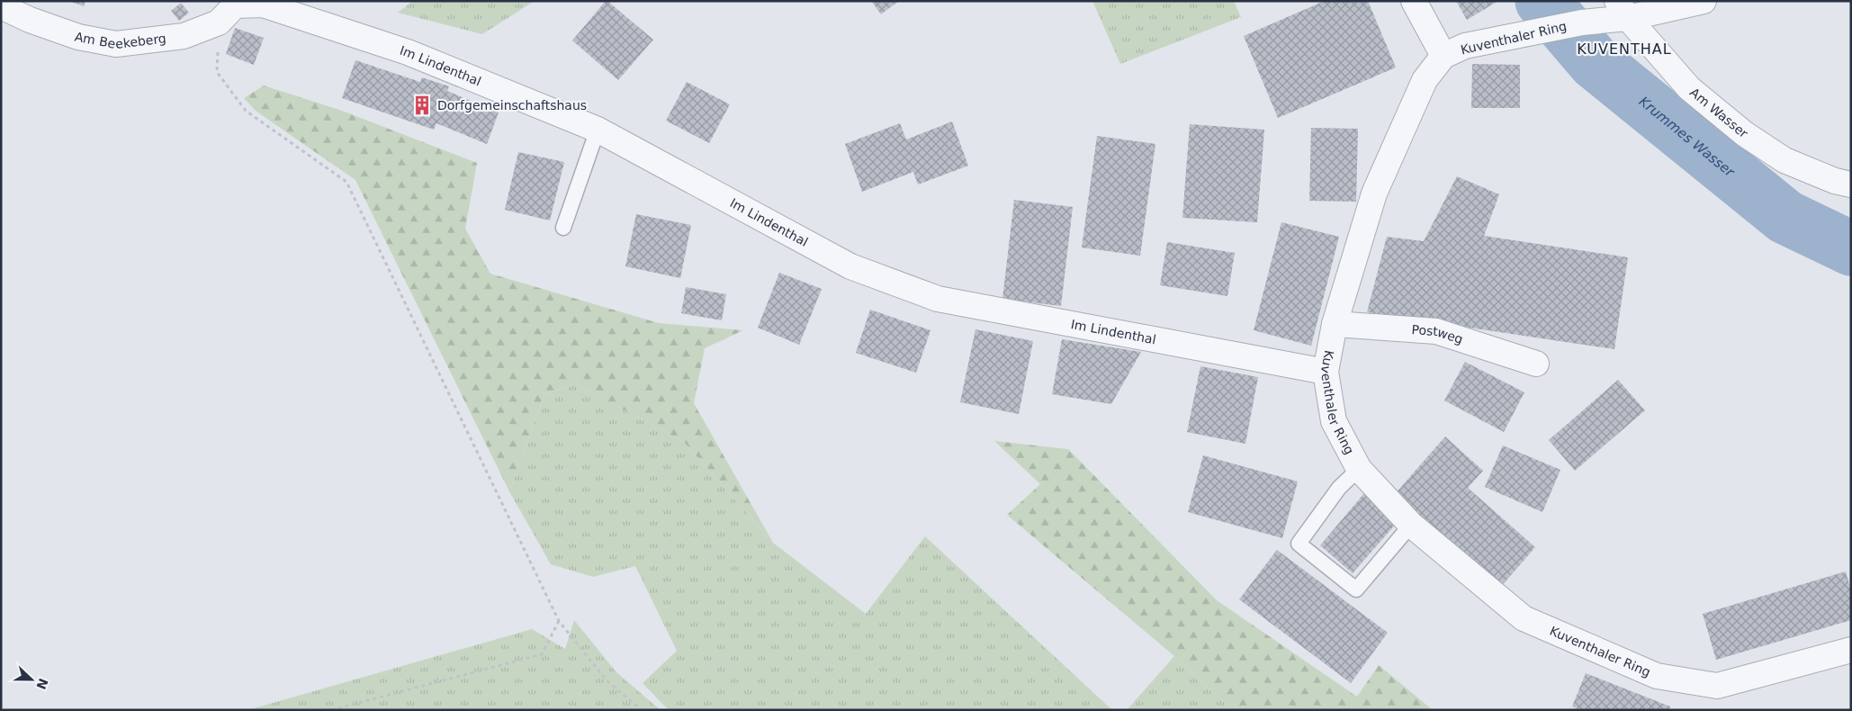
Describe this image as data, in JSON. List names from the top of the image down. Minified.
{"streets":{"street":["Am Beekeberg","Kuventhaler Ring","Im Lindenthal","Am Wasser","Postweg"]},"crossings":[["Am Beekeberg","Im Lindenthal"],["Kuventhaler Ring","Im Lindenthal"],["Kuventhaler Ring","Am Wasser"],["Kuventhaler Ring","Postweg"]],"districts":["KUVENTHAL"],"water":["Krummes Wasser"],"places":{"building":["Dorfgemeinschaftshaus"]},"north":"right"}
